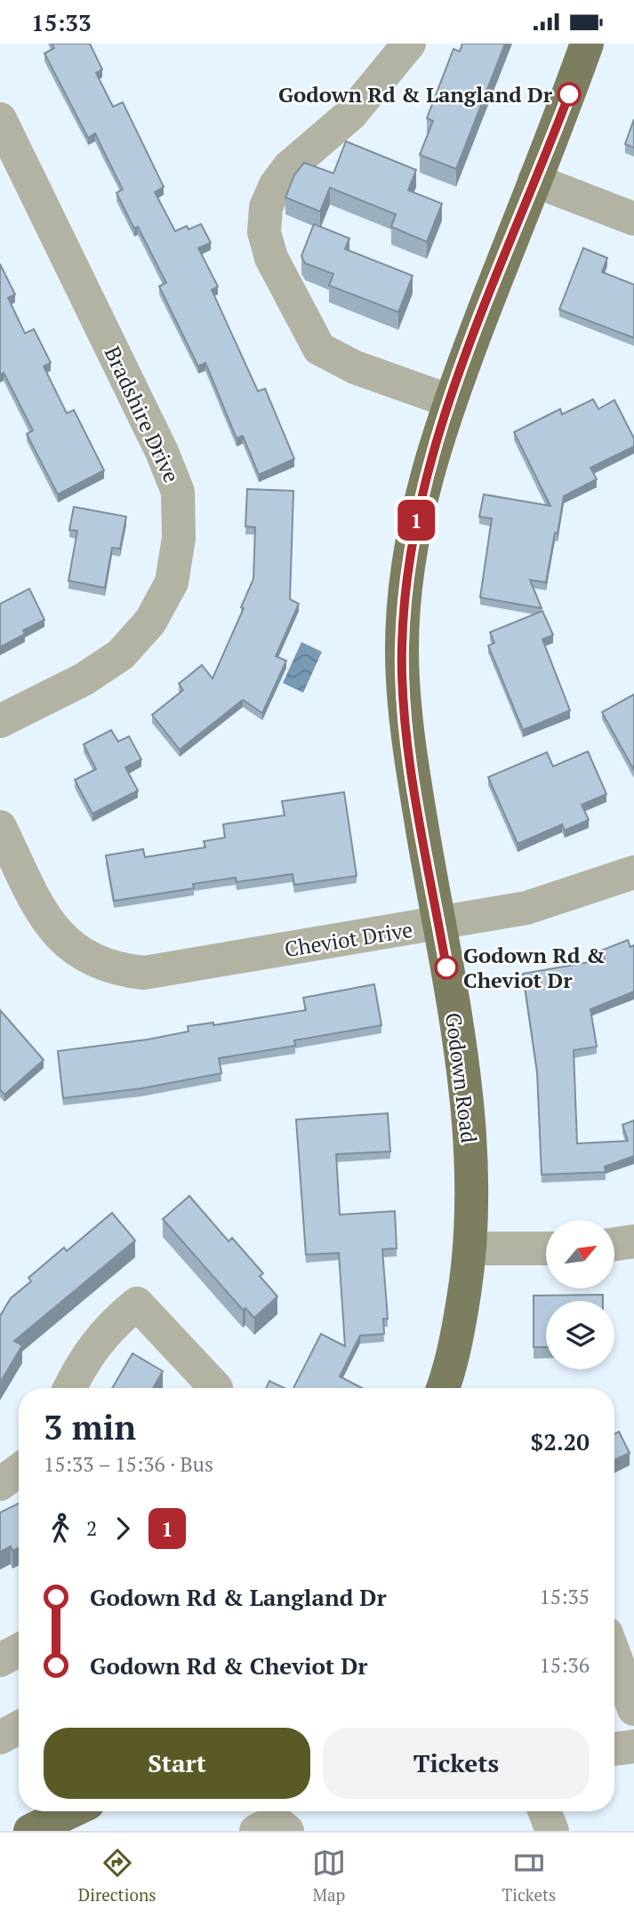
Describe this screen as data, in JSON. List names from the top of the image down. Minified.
{"streets":{"main road":["Godown Road"],"street":["Bradshire Drive","Cheviot Drive"]},"crossings":[["Cheviot Drive","Godown Road"]],"places":["Godown Rd & Langland Dr","Godown Rd & Cheviot Dr"],"lines":["bus line 1"],"north":"top right","page":{"status":"15:33","on_map":"1","heading":["3 min","15:33 – 15:36 · Bus","$2.20"],"legs":["2","1"],"list":[{"name":"Godown Rd & Langland Dr","value":"15:35"},{"name":"Godown Rd & Cheviot Dr","value":"15:36"}],"buttons":["Start","Tickets"],"tabs":["Directions","Map","Tickets"]}}
